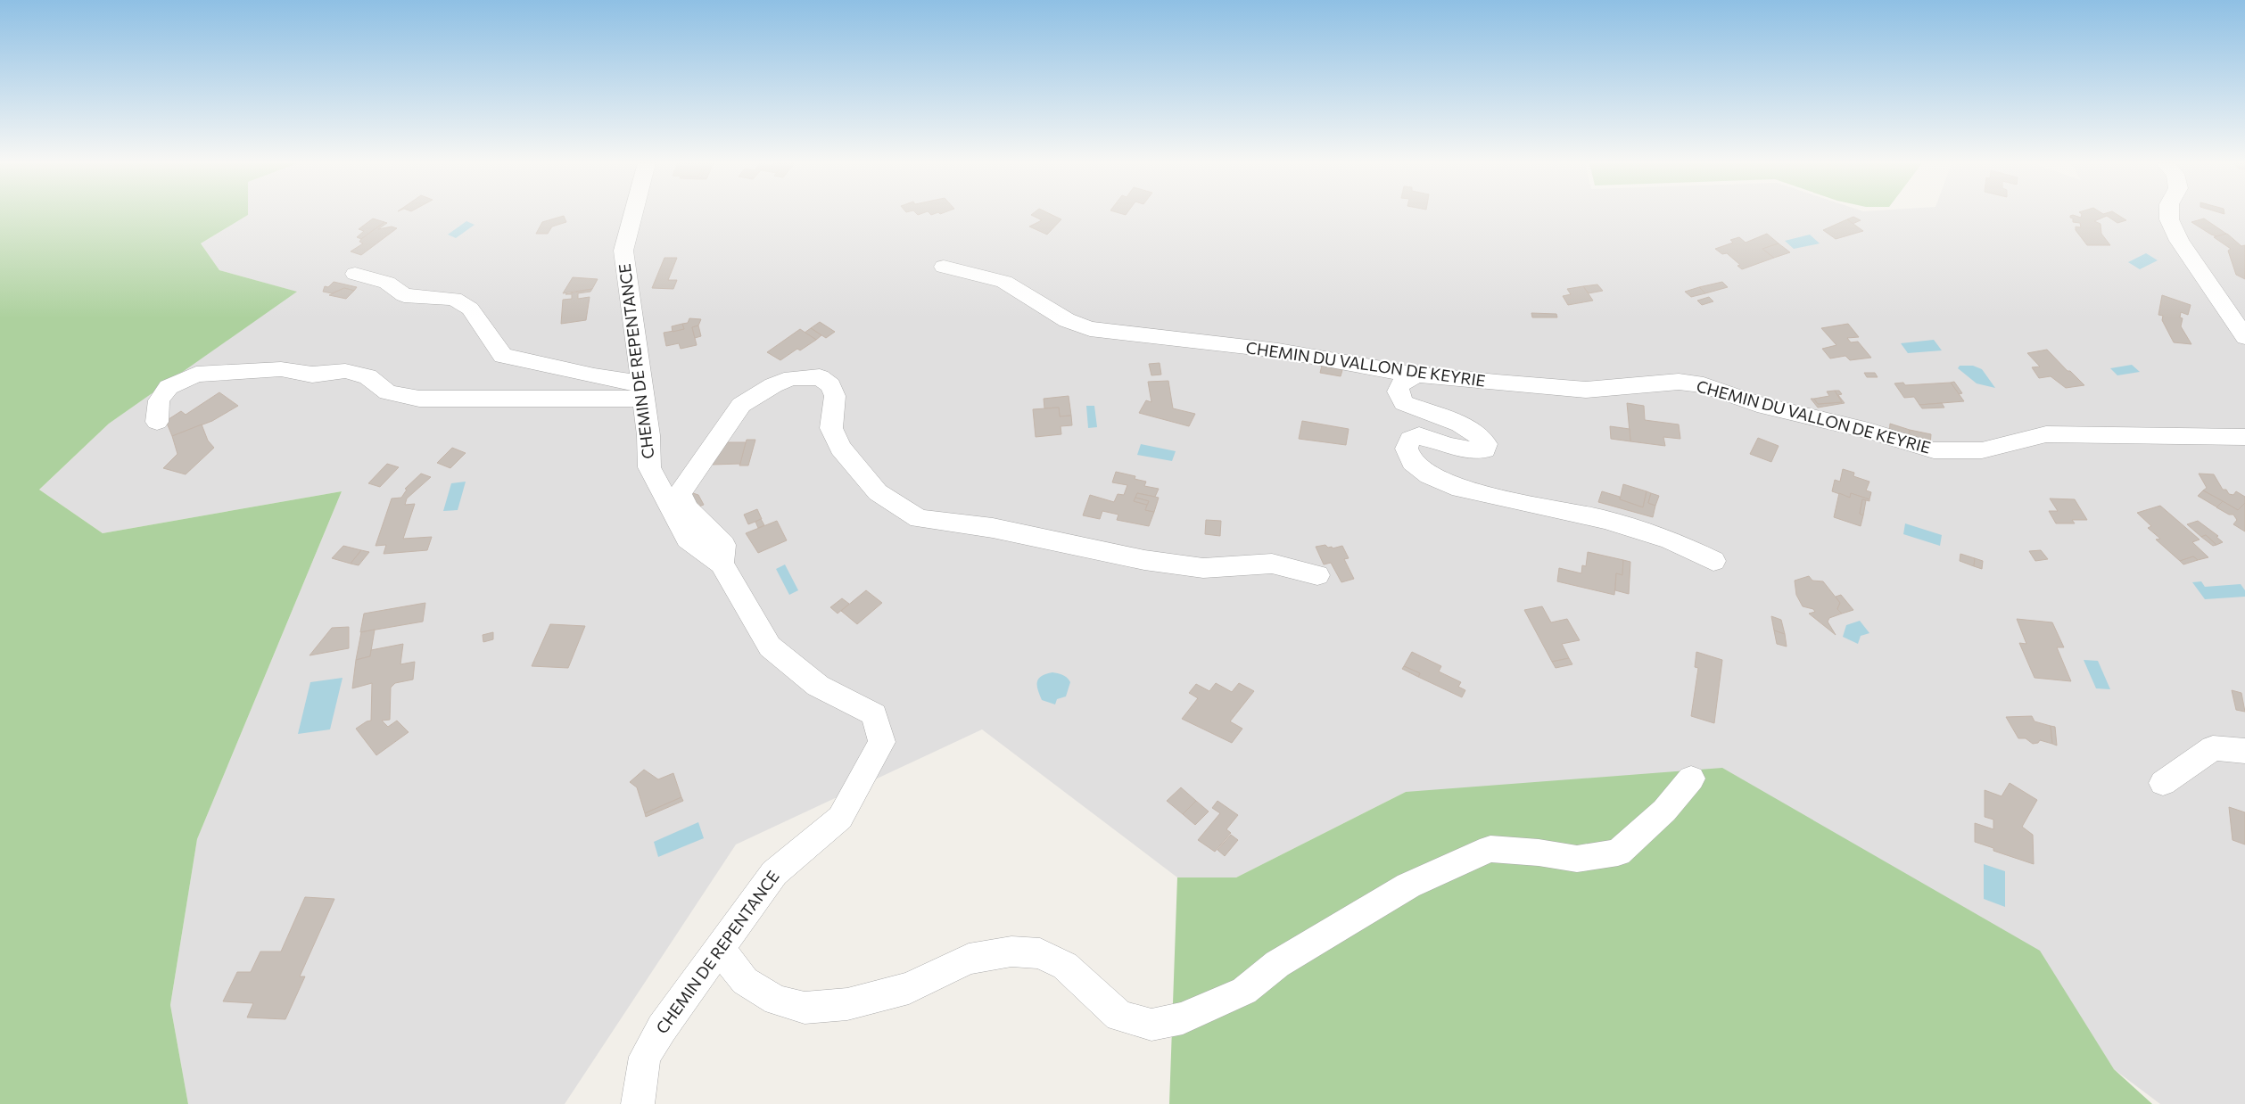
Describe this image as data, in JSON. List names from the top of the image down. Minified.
{"streets":{"street":["CHEMIN DE REPENTANCE","CHEMIN DU VALLON DE KEYRIE"]}}
